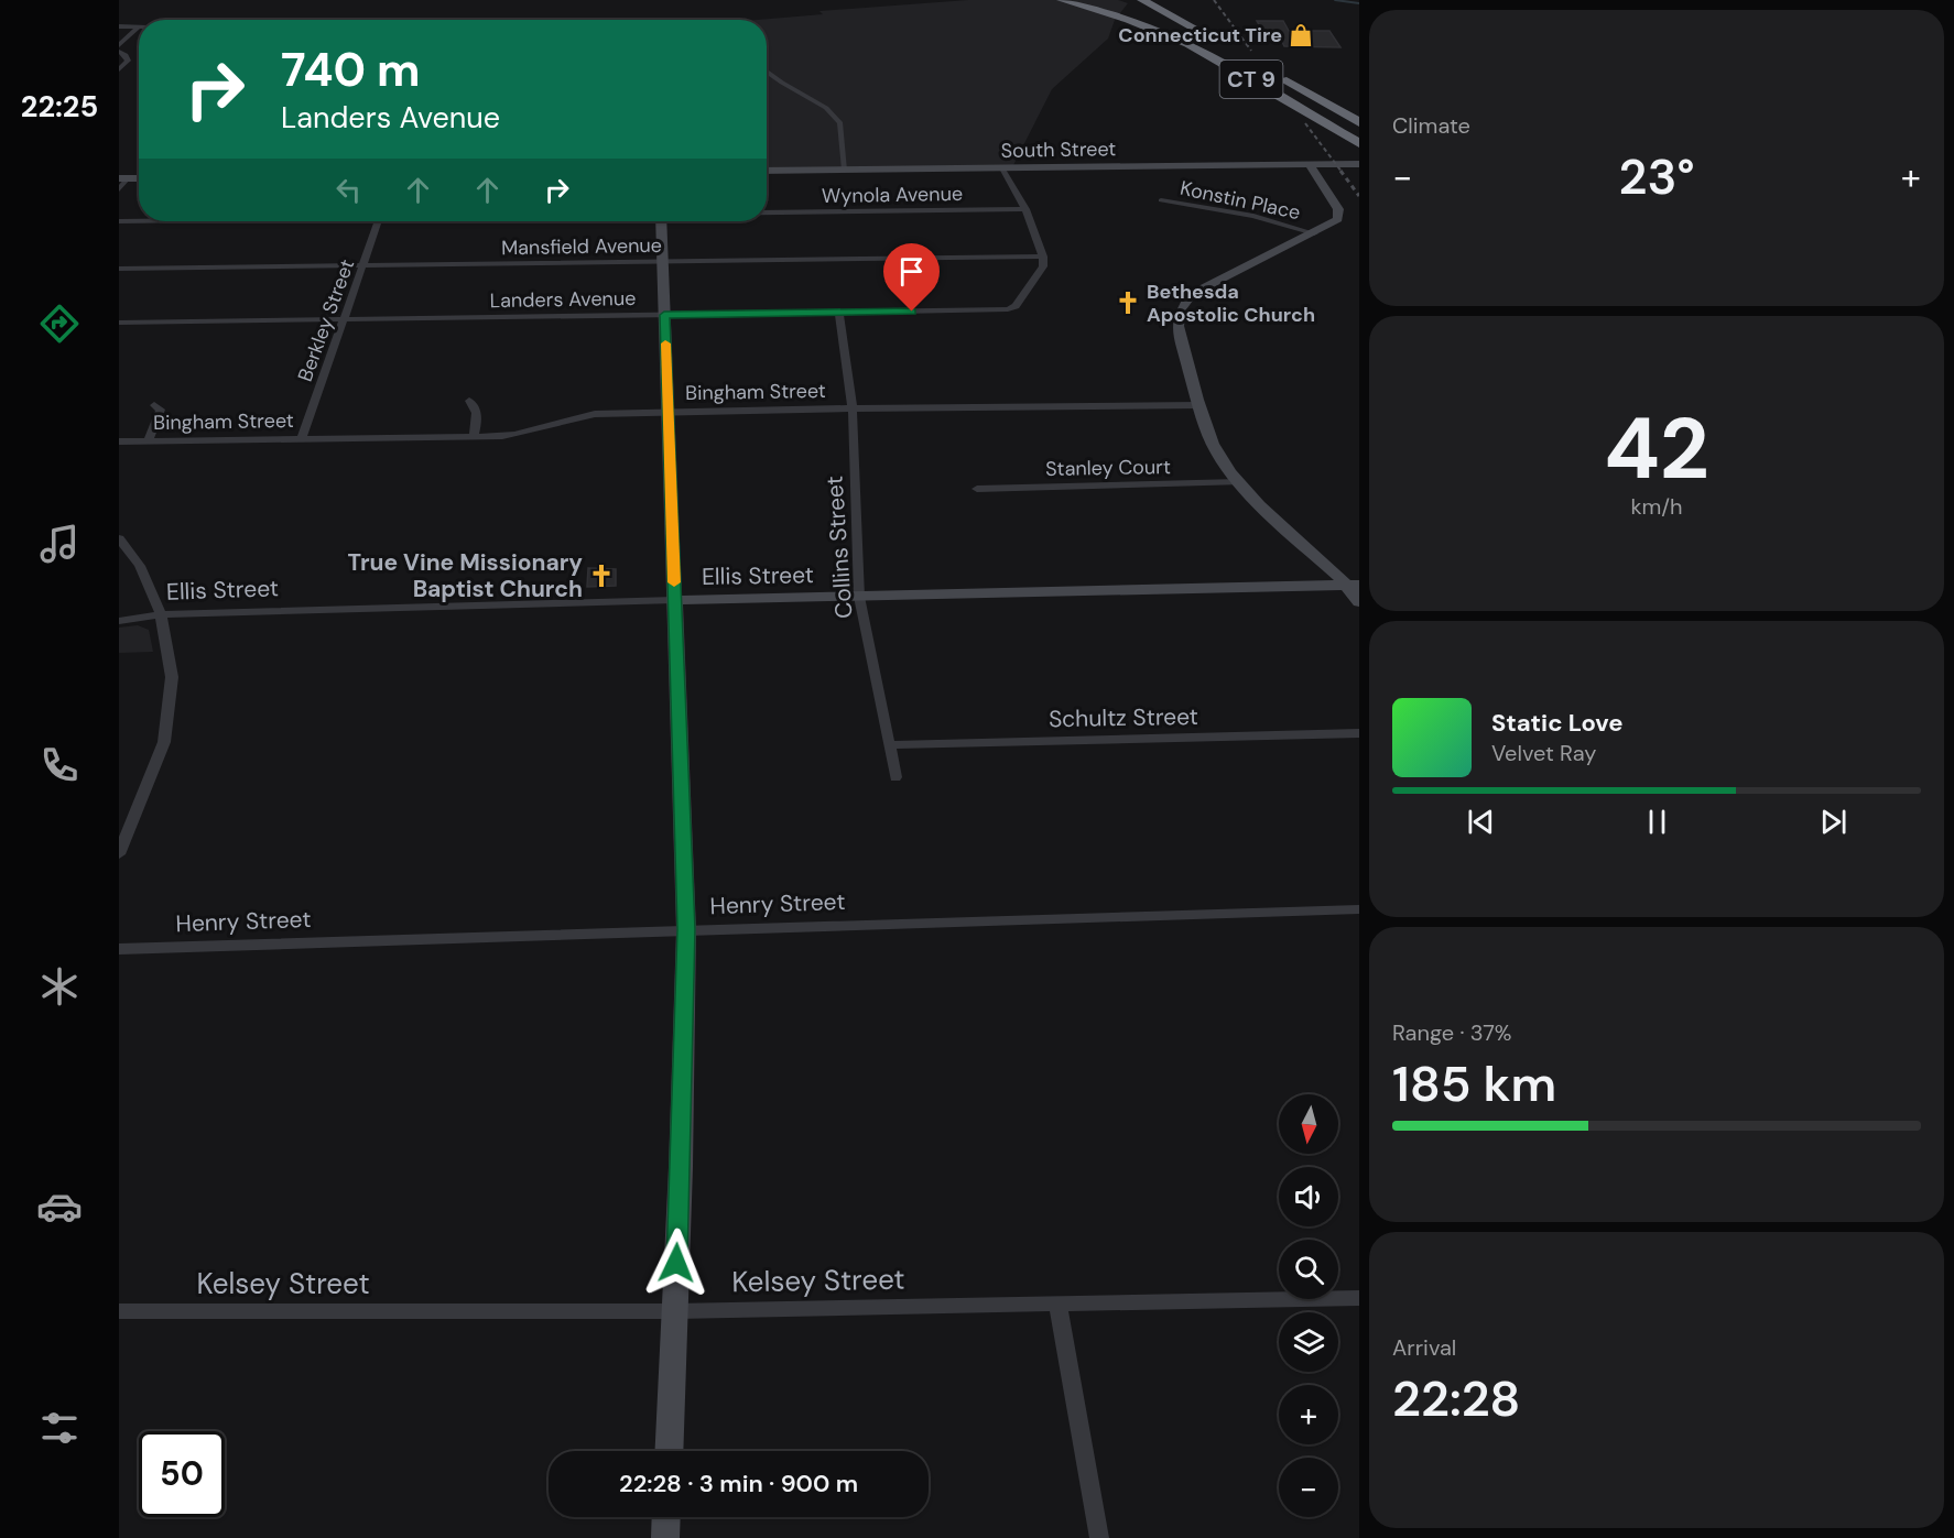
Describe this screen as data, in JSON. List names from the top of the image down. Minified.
{"streets":{"highway":["CT 9"],"main road":["South Street","Ellis Street"],"street":["Wynola Avenue","Konstin Place","Mansfield Avenue","Landers Avenue","Berkley Street","Bingham Street","Stanley Court","Collins Street","Schultz Street","Henry Street","Kelsey Street"]},"crossings":[["Mansfield Avenue","Landers Avenue"],["Mansfield Avenue","Berkley Street"],["Landers Avenue","Berkley Street"],["Landers Avenue","Collins Street"],["Berkley Street","Bingham Street"],["Bingham Street","Collins Street"],["Collins Street","Ellis Street"],["Collins Street","Schultz Street"]],"places":{"shop":["Connecticut Tire"],"church":["Bethesda Apostolic Church","True Vine Missionary Baptist Church"]},"north":"bottom","page":{"tabs":"22:25","tile":["Climate",["42","km/h"],["Range · 37%","185 km"],["Arrival","22:28"]],"turn":["740 m","Landers Avenue"],"heat":["−","23°","+"],"song":["Static Love","Velvet Ray"],"map_buttons":["+","−"],"limit":"50","trip":"22:28 · 3 min · 900 m"}}
